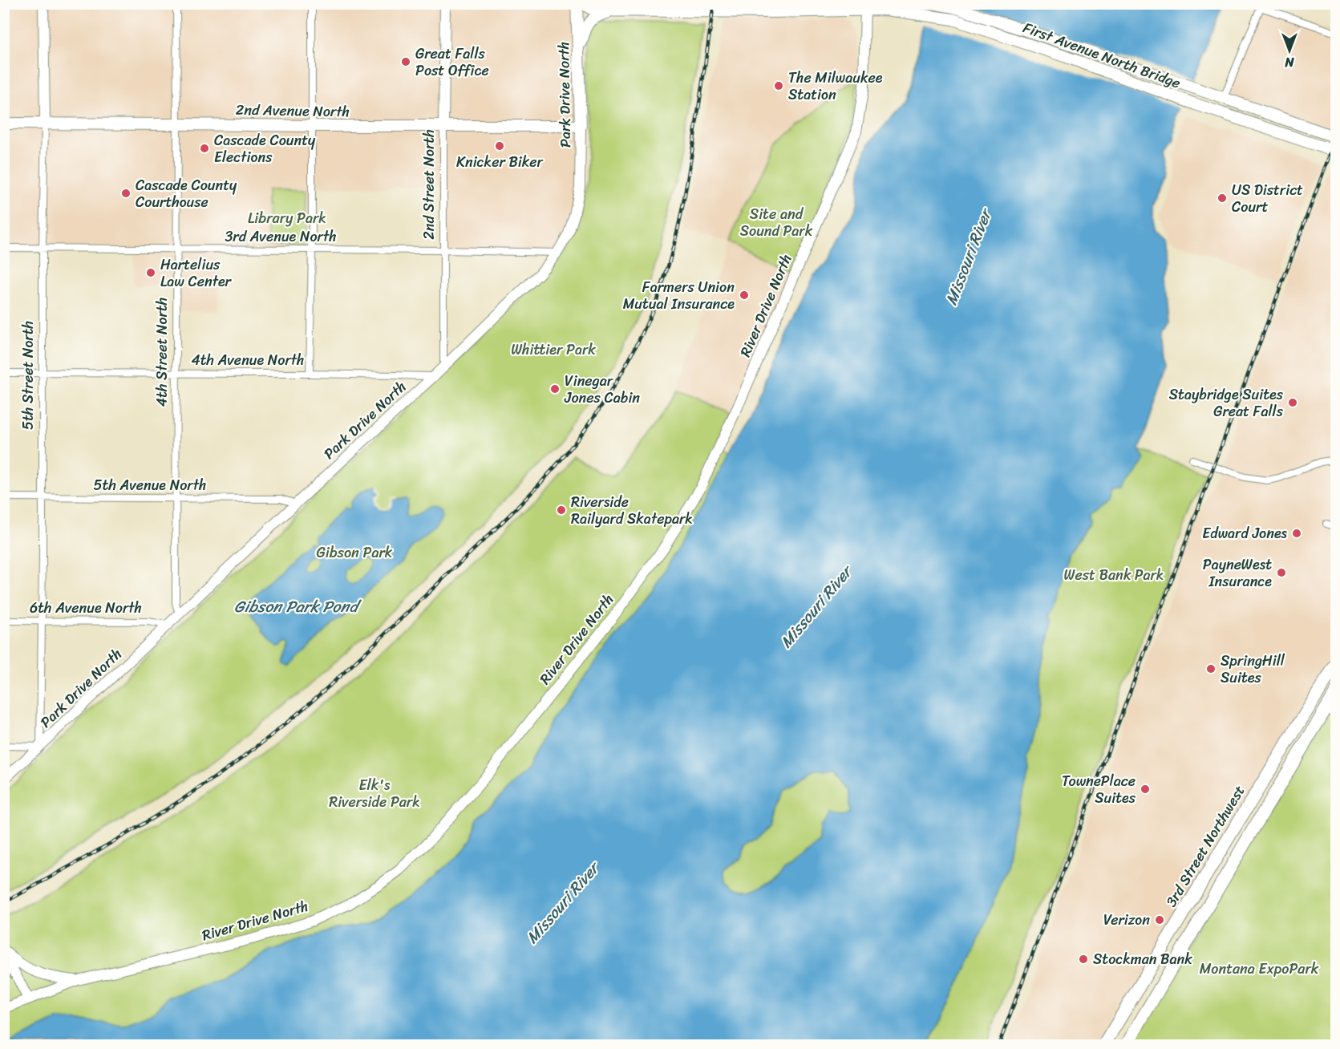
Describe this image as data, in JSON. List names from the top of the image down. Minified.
{"streets":{"highway":["3rd Street Northwest"],"main road":["First Avenue North Bridge","Park Drive North","2nd Avenue North","2nd Street North","River Drive North","5th Street North"],"street":["3rd Avenue North","4th Street North","4th Avenue North","5th Avenue North","6th Avenue North"]},"crossings":[["First Avenue North Bridge","River Drive North"],["Park Drive North","2nd Avenue North"],["Park Drive North","2nd Street North"],["Park Drive North","3rd Avenue North"],["Park Drive North","4th Street North"],["Park Drive North","4th Avenue North"],["Park Drive North","5th Street North"],["Park Drive North","5th Avenue North"],["Park Drive North","6th Avenue North"],["2nd Avenue North","2nd Street North"],["2nd Avenue North","4th Street North"],["2nd Avenue North","5th Street North"],["2nd Street North","3rd Avenue North"],["3rd Avenue North","4th Street North"],["3rd Avenue North","5th Street North"],["4th Street North","4th Avenue North"],["4th Street North","5th Avenue North"],["4th Avenue North","5th Street North"],["5th Street North","5th Avenue North"],["5th Street North","6th Avenue North"]],"water":["Missouri River","Gibson Park Pond"],"parks":["Site and Sound Park","Library Park","Whittier Park","Gibson Park","West Bank Park","Elk's Riverside Park","Montana ExpoPark"],"places":["Great Falls Post Office","The Milwaukee Station","Knicker Biker","Cascade County Elections","Cascade County Courthouse","US District Court","Hartelius Law Center","Farmers Union Mutual Insurance","Vinegar Jones Cabin","Staybridge Suites Great Falls","Riverside Railyard Skatepark","Edward Jones","PayneWest Insurance","SpringHill Suites","TownePlace Suites","Verizon","Stockman Bank"],"north":"bottom"}
